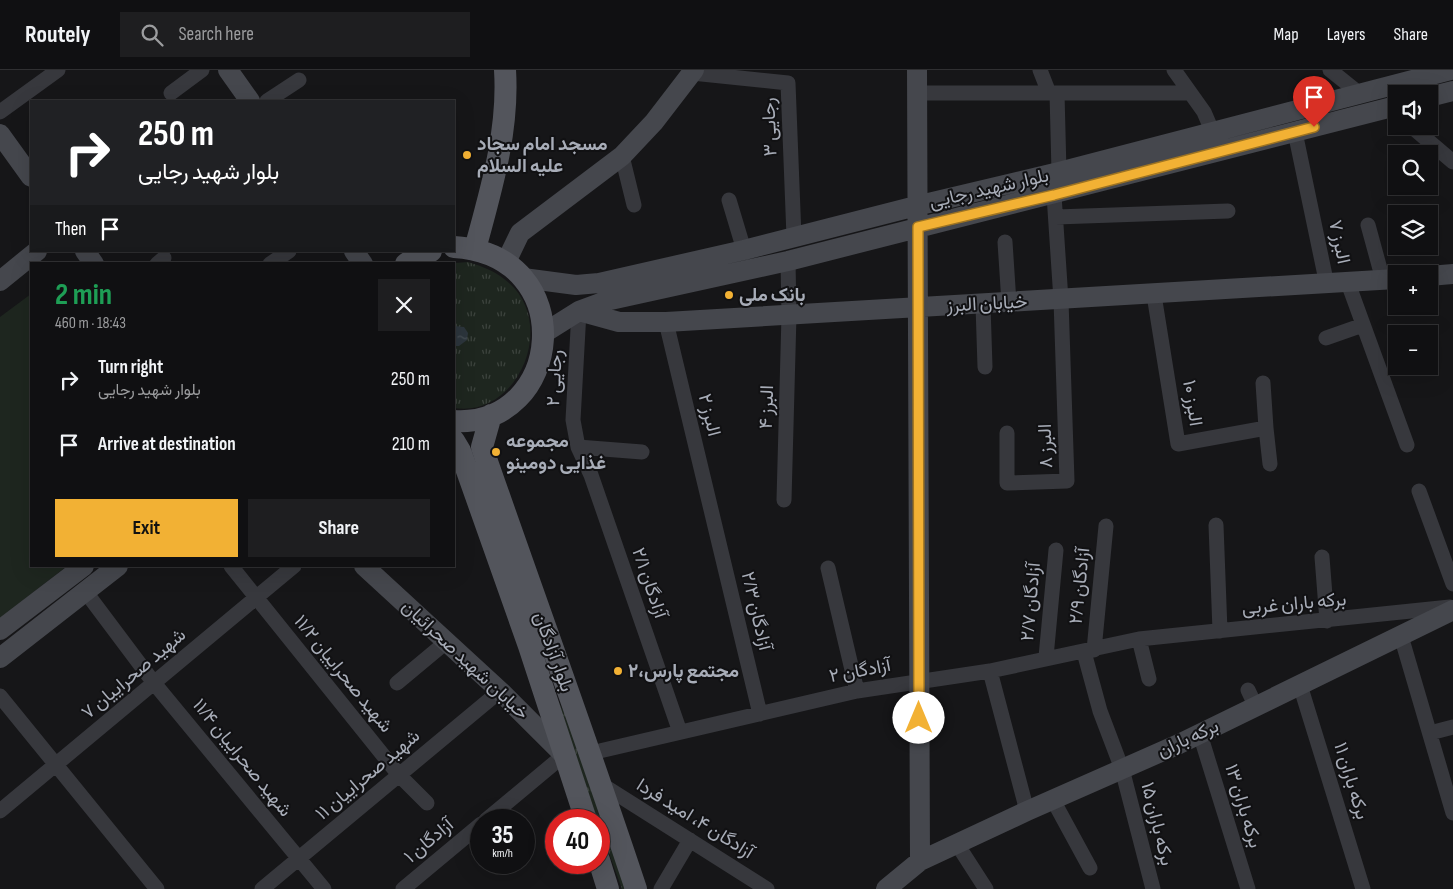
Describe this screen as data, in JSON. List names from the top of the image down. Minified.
{"streets":{"main road":["بلوار آزادگان"],"street":["رجایی ۳","بلوار شهید رجایی","البرز ۷","خیابان البرز","رجایی ۲","البرز ۱۰","البرز ۴","البرز ۲","البرز ۸","آزادگان ۲/۱","آزادگان ۲/۹","آزادگان ۲/۷","برکه باران غربی","آزادگان ۲/۳","خیابان شهید صحرائیان","آزادگان ۲","شهید صحراییان ۷","شهید صحراییان ۱۱/۲","برکه باران","شهید صحراییان ۱۱/۴","شهید صحراییان ۱۱","برکه باران ۱۱","برکه باران ۱۳","آزادگان ۴، امید فردا","برکه باران ۱۵","آزادگان ۱"]},"crossings":[["رجایی ۳","بلوار شهید رجایی"],["بلوار شهید رجایی","البرز ۷"],["بلوار شهید رجایی","خیابان البرز"],["بلوار شهید رجایی","رجایی ۲"],["بلوار شهید رجایی","البرز ۴"],["البرز ۷","خیابان البرز"],["خیابان البرز","رجایی ۲"],["خیابان البرز","البرز ۱۰"],["خیابان البرز","البرز ۴"],["خیابان البرز","البرز ۲"],["خیابان البرز","البرز ۸"],["رجایی ۲","آزادگان ۲/۱"],["البرز ۲","آزادگان ۲/۳"],["آزادگان ۲/۱","آزادگان ۲"],["آزادگان ۲/۹","آزادگان ۲"],["آزادگان ۲/۹","برکه باران ۱۵"],["آزادگان ۲/۷","آزادگان ۲"],["برکه باران غربی","آزادگان ۲"],["برکه باران غربی","برکه باران"],["آزادگان ۲/۳","آزادگان ۲"],["بلوار آزادگان","خیابان شهید صحرائیان"],["بلوار آزادگان","آزادگان ۲"],["بلوار آزادگان","آزادگان ۴، امید فردا"],["خیابان شهید صحرائیان","شهید صحراییان ۱۱"],["آزادگان ۲","برکه باران ۱۵"],["شهید صحراییان ۷","شهید صحراییان ۱۱/۲"],["شهید صحراییان ۷","شهید صحراییان ۱۱/۴"],["شهید صحراییان ۱۱/۲","شهید صحراییان ۱۱"],["برکه باران","برکه باران ۱۱"],["برکه باران","برکه باران ۱۳"],["برکه باران","برکه باران ۱۵"],["شهید صحراییان ۱۱/۴","شهید صحراییان ۱۱"]],"places":["مسجد امام سجاد علیه السلام","بانک ملی","مجموعه غذایى دومینو","۲،مجتمع پارس"],"page":{"header":"Routely","search":"Search here","nav":["Map","Layers","Share"],"map_buttons":["+","−"],"turn":["250 m","بلوار شهید رجایی"],"then":"Then","heading":["2 min","460 m · 18:43"],"list":[{"name":"Turn right","note":"بلوار شهید رجایی","value":"250 m"},{"name":"Arrive at destination","value":"210 m"}],"buttons":["Exit","Share"],"speed":"35 km/h","limit":"40"}}
